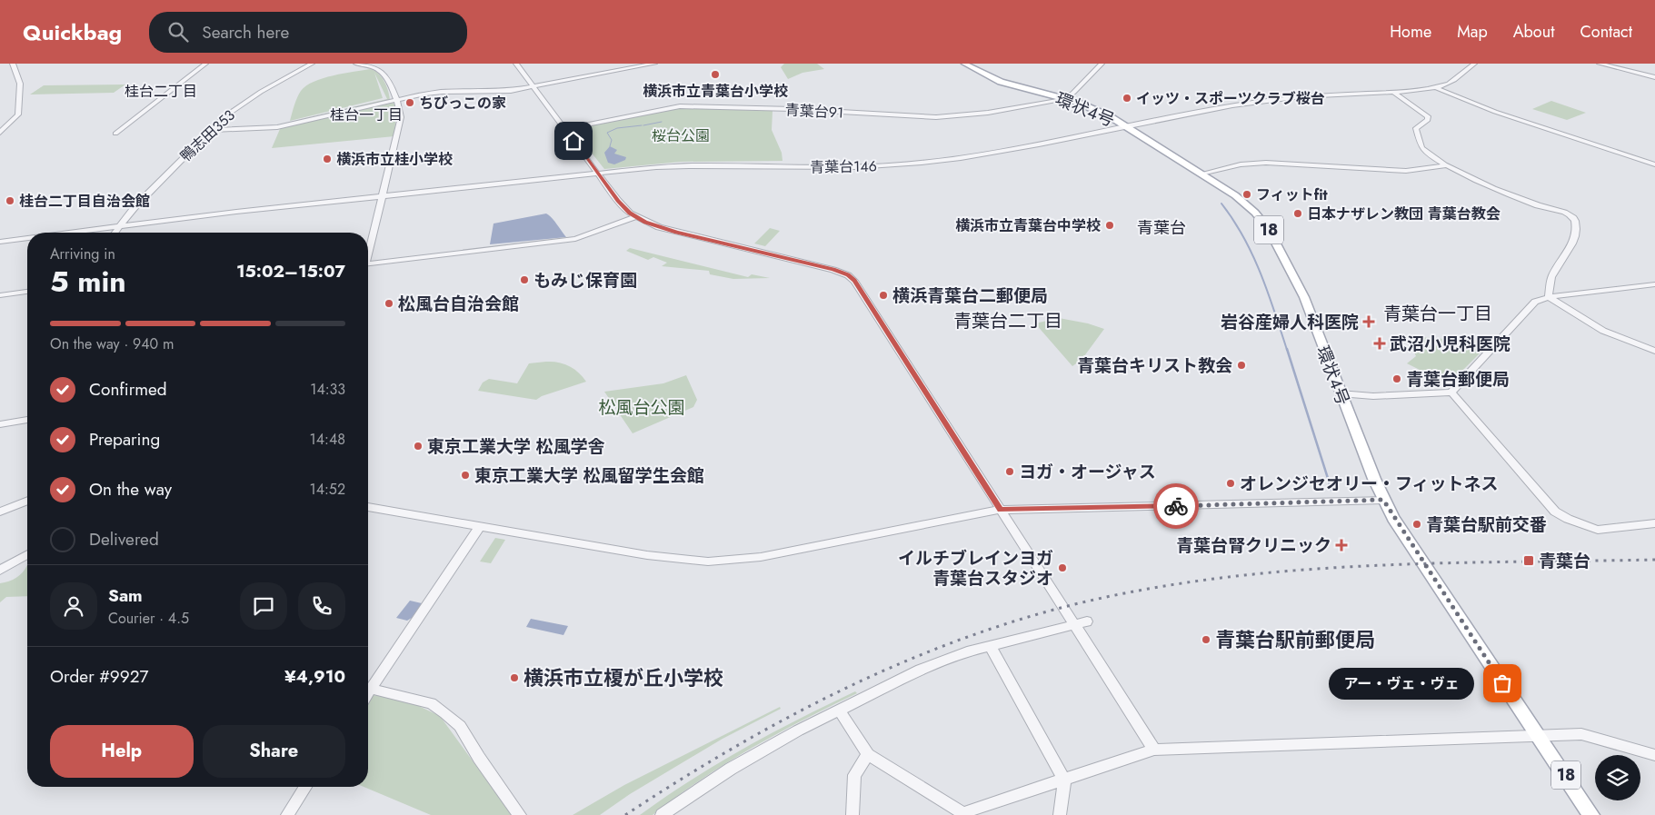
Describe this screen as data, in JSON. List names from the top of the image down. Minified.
{"streets":{"main road":["環状4号","18"],"street":["青葉台91","鴨志田353","青葉台146"]},"crossings":[["環状4号","青葉台91"],["環状4号","青葉台146"],["鴨志田353","青葉台146"]],"districts":["桂台二丁目","桂台一丁目","青葉台","青葉台一丁目","青葉台二丁目"],"parks":["桜台公園","松風台公園"],"places":{"other":["横浜市立青葉台小学校","イッツ・スポーツクラブ桜台","ちびっこの家","横浜市立桂小学校","フィットfit","桂台二丁目自治会館","日本ナザレン教団 青葉台教会","横浜市立青葉台中学校","もみじ保育園","横浜青葉台二郵便局","松風台自治会館","青葉台キリスト教会","青葉台郵便局","東京工業大学 松風学舎","ヨガ・オージャス","東京工業大学 松風留学生会館","オレンジセオリー・フィットネス","青葉台駅前交番","イルチブレインヨガ 青葉台スタジオ","青葉台駅前郵便局","横浜市立榎が丘小学校","アー・ヴェ・ヴェ"],"health":["岩谷産婦人科医院","武沼小児科医院","青葉台腎クリニック"],"transit":["青葉台"]},"page":{"header":"Quickbag","search":"Search here","nav":["Home","Map","About","Contact"],"heading":["5 min","Arriving in","15:02–15:07"],"panel":["Sam","Courier · 4.5","Order #9927","¥4,910"],"bar":"On the way · 940 m","list":[["Confirmed","14:33"],["Preparing","14:48"],["On the way","14:52"],"Delivered"],"bubble":"アー・ヴェ・ヴェ","buttons":["Help","Share"]}}
